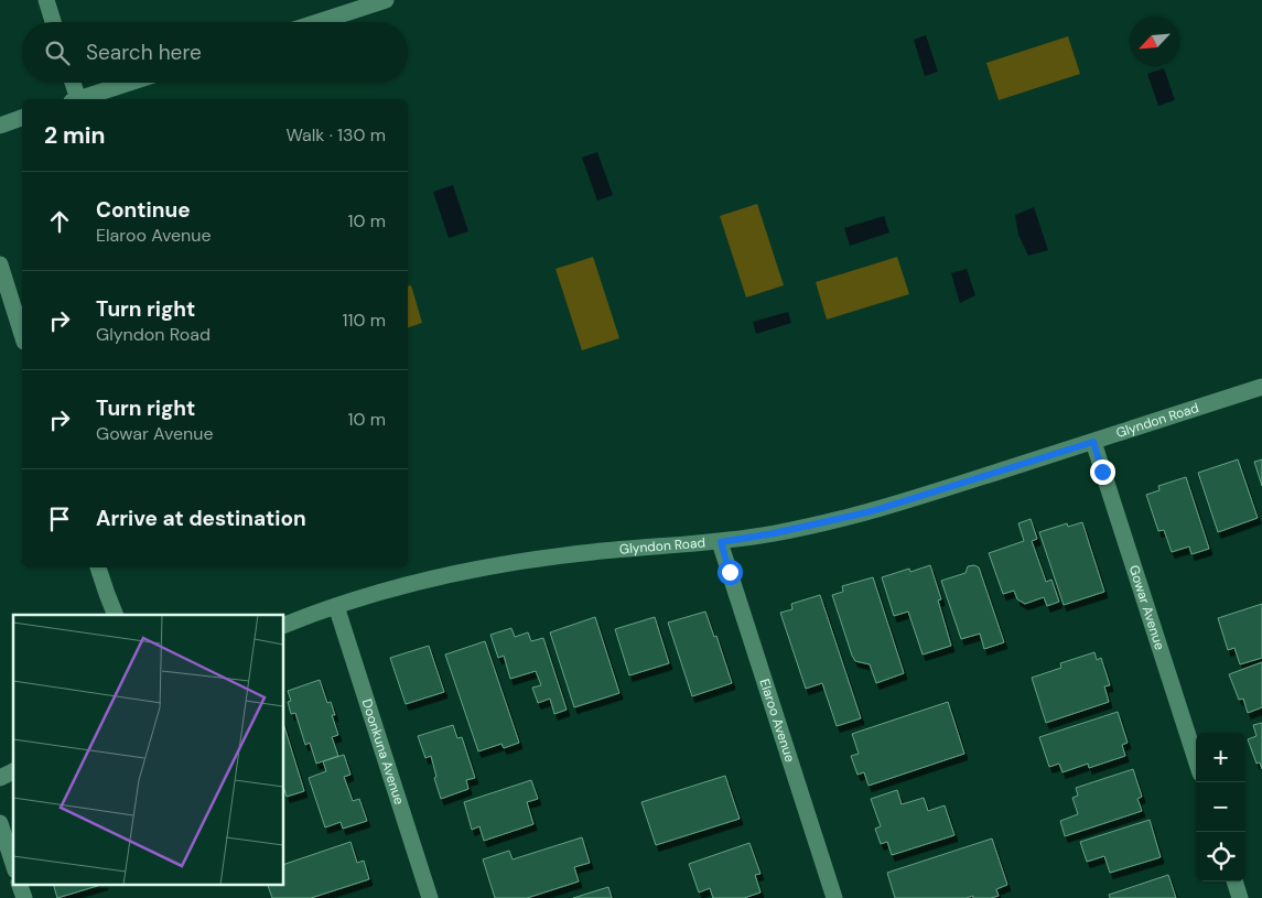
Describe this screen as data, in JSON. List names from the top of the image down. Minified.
{"streets":{"street":["Glyndon Road","Gowar Avenue","Elaroo Avenue","Doonkuna Avenue"]},"crossings":[["Glyndon Road","Gowar Avenue"],["Glyndon Road","Elaroo Avenue"],["Glyndon Road","Doonkuna Avenue"]],"north":"bottom left","page":{"search":"Search here","heading":["2 min","Walk · 130 m"],"list":[["Continue","Elaroo Avenue","10 m"],["Turn right","Glyndon Road","110 m"],["Turn right","Gowar Avenue","10 m"],"Arrive at destination"],"map_buttons":["+","−"]}}
